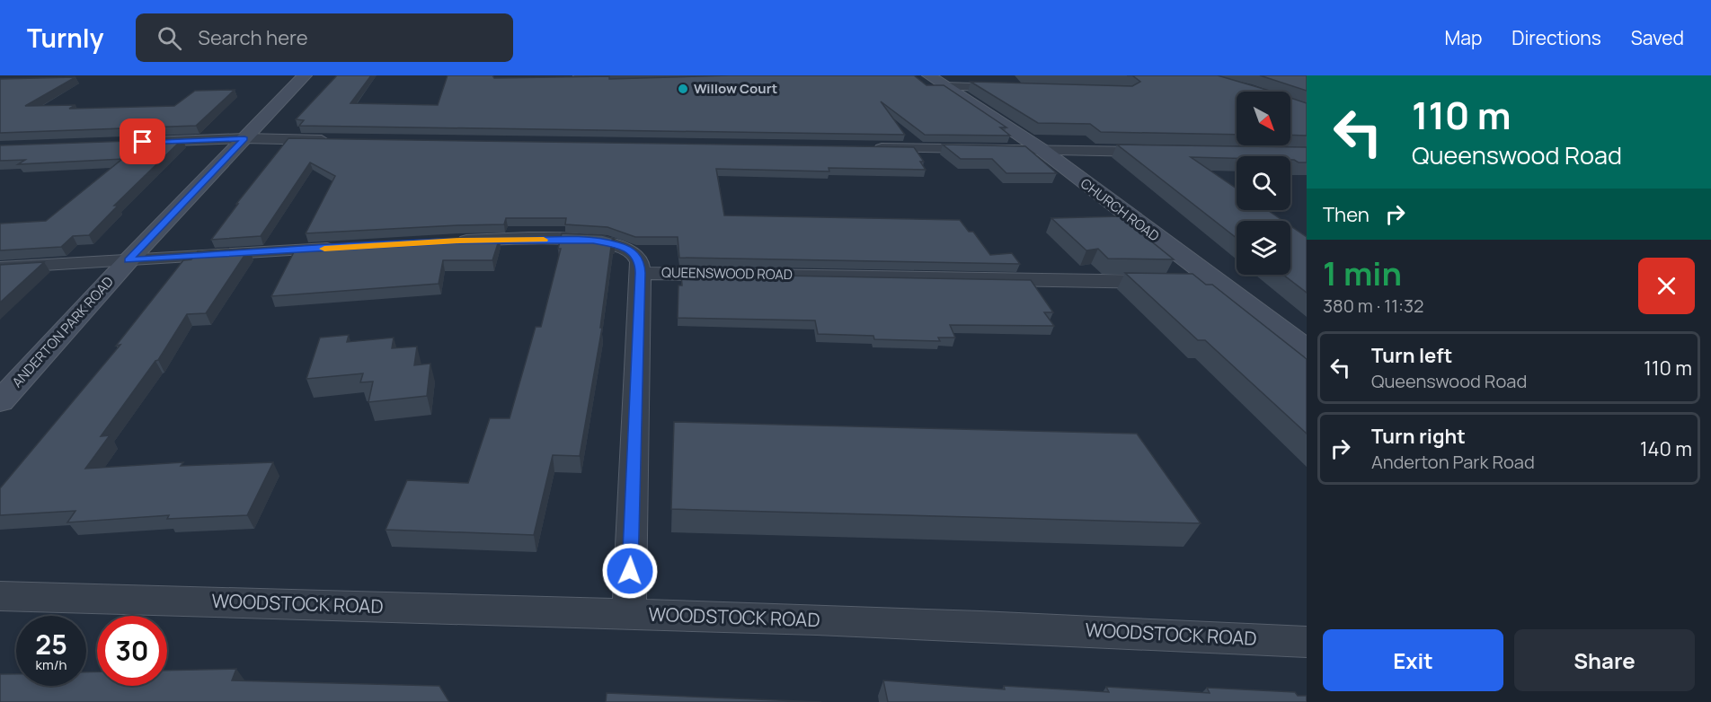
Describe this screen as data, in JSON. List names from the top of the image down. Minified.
{"streets":{"street":["CHURCH ROAD","QUEENSWOOD ROAD","ANDERTON PARK ROAD","WOODSTOCK ROAD"]},"crossings":[["CHURCH ROAD","QUEENSWOOD ROAD"]],"places":["Willow Court"],"north":"bottom right","page":{"header":"Turnly","search":"Search here","nav":["Map","Directions","Saved"],"turn":["110 m","Queenswood Road"],"then":"Then","heading":["1 min","380 m · 11:32"],"list":[{"name":"Turn left","note":"Queenswood Road","value":"110 m"},{"name":"Turn right","note":"Anderton Park Road","value":"140 m"}],"speed":"25 km/h","limit":"30","buttons":["Exit","Share"]}}
